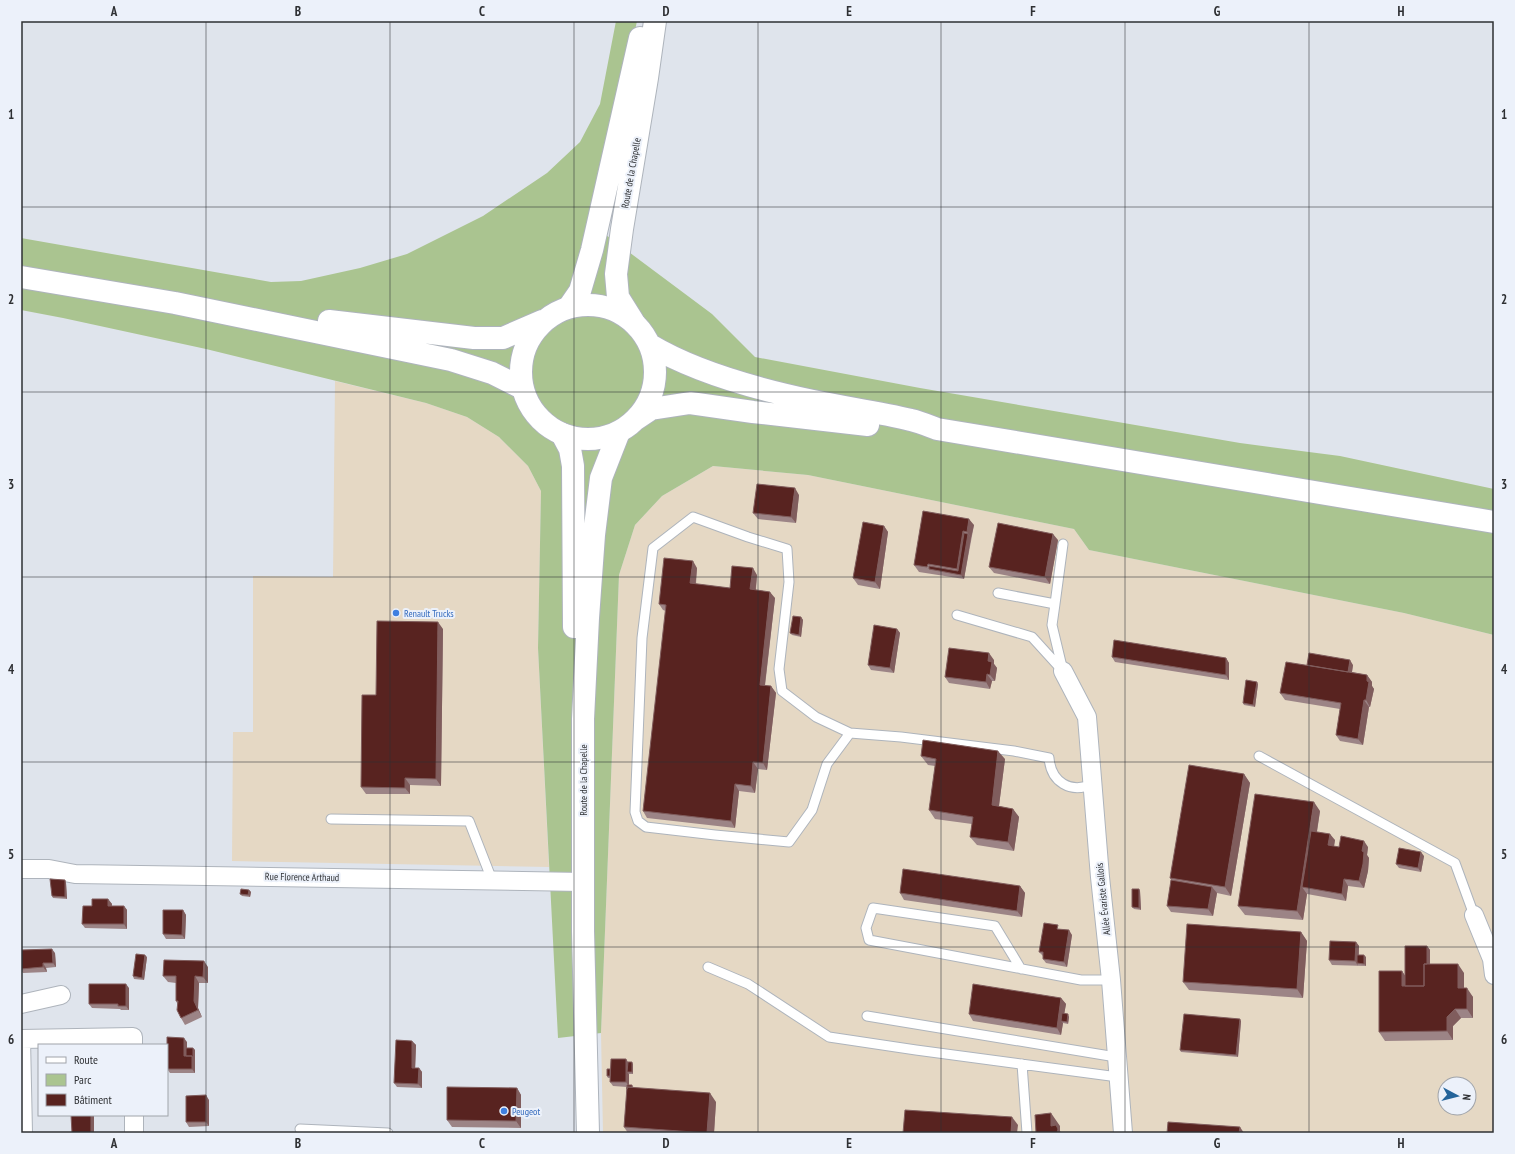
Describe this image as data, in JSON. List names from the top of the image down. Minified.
{"streets":{"main road":["Route de la Chapelle"],"street":["Rue Florence Arthaud","Allée Évariste Gallois"]},"crossings":[["Route de la Chapelle","Rue Florence Arthaud"]],"places":["Renault Trucks","Peugeot"],"legend":["Route","Parc","Bâtiment"],"north":"right","grid":{"columns":["A","B","C","D","E","F","G","H"],"rows":["1","2","3","4","5","6"]}}
